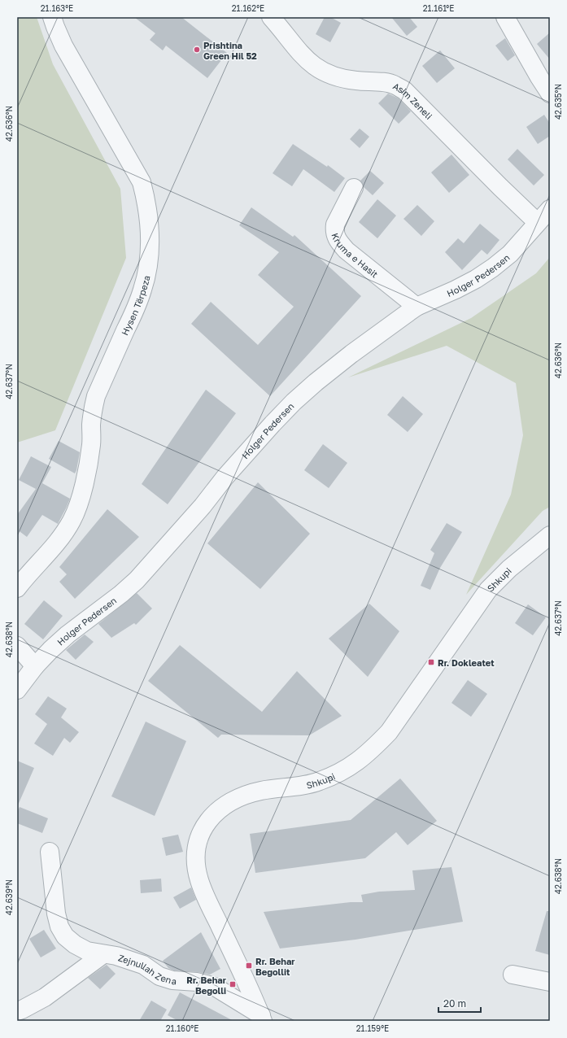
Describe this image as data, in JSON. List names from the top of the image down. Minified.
{"streets":{"street":["Asim Zeneli","Kruma e Hasit","Holger Pedersen","Hysen Tërpeza","Shkupi","Zejnullah Zena"]},"crossings":[["Asim Zeneli","Holger Pedersen"],["Kruma e Hasit","Holger Pedersen"],["Shkupi","Zejnullah Zena"]],"places":{"other":["Prishtina Green Hil 52"],"transit":["Rr. Dokleatet","Rr. Behar Begollit","Rr. Behar Begolli"]},"scale_bar":"20 m","coordinates":["21.163°E","21.162°E","21.161°E","42.635°N","42.636°N","42.637°N","42.638°N","42.639°N","21.160°E","21.159°E"]}
